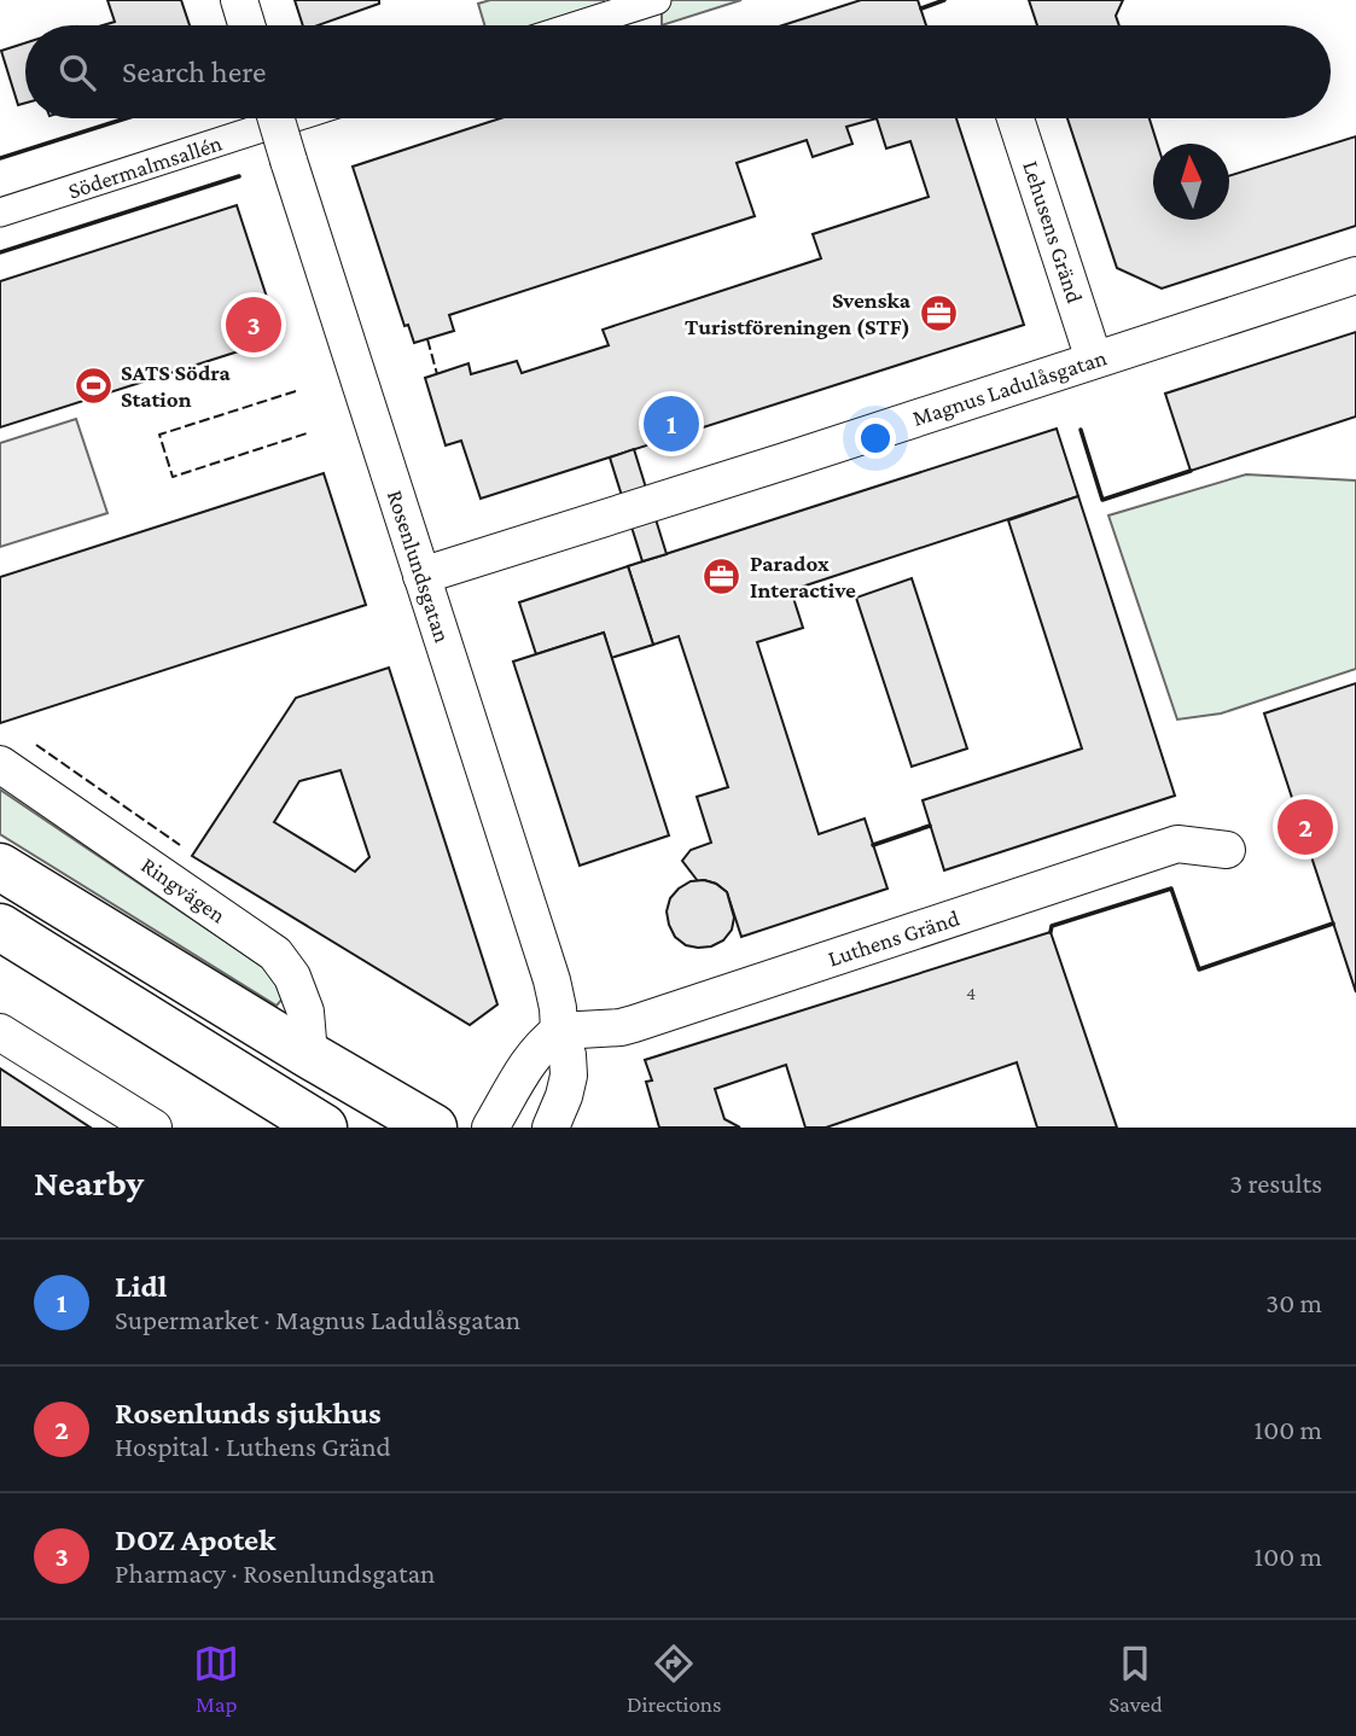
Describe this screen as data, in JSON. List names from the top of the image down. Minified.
{"streets":{"street":["Södermalmsallén","Lehusens Gränd","Magnus Ladulåsgatan","Rosenlundsgatan","Ringvägen","Luthens Gränd"]},"crossings":[["Lehusens Gränd","Magnus Ladulåsgatan"],["Magnus Ladulåsgatan","Rosenlundsgatan"],["Rosenlundsgatan","Luthens Gränd"]],"places":{"office":["Svenska Turistföreningen (STF)","Paradox Interactive"],"sports":["SATS Södra Station"]},"house_numbers":["4"],"north":"top","page":{"search":"Search here","pins":["3","1","2"],"heading":["Nearby","3 results"],"list":[{"mark":"1","name":"Lidl","note":"Supermarket · Magnus Ladulåsgatan","value":"30 m"},{"mark":"2","name":"Rosenlunds sjukhus","note":"Hospital · Luthens Gränd","value":"100 m"},{"mark":"3","name":"DOZ Apotek","note":"Pharmacy · Rosenlundsgatan","value":"100 m"}],"nav":["Map","Directions","Saved"]}}
